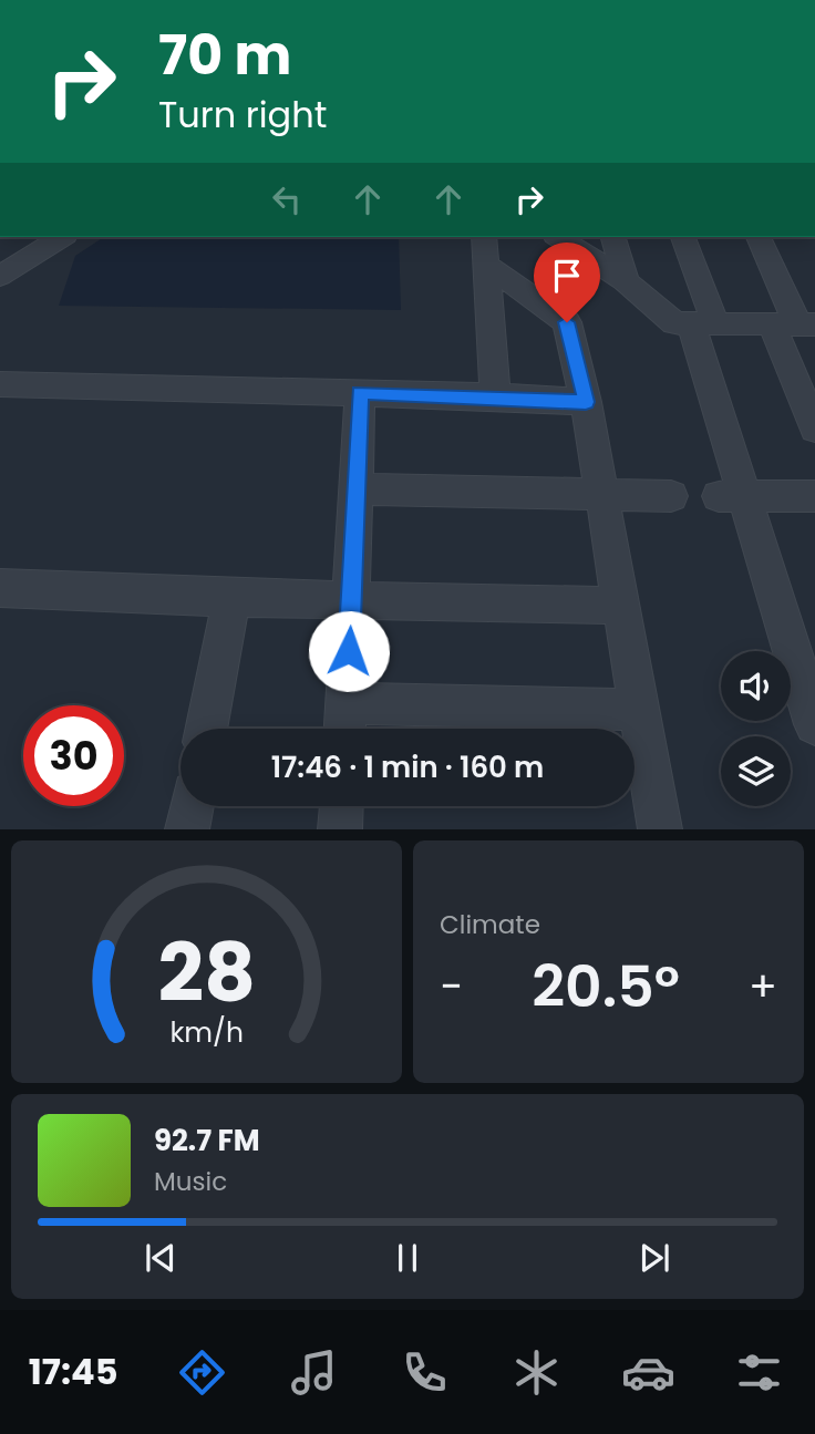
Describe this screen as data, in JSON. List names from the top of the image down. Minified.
{"page":{"turn":["70 m","Turn right"],"limit":"30","trip":"17:46 · 1 min · 160 m","tile":"Climate","heat":["−","20.5°","+"],"song":["92.7 FM","Music"],"tabs":"17:45","gauge":["28","km/h"]}}
